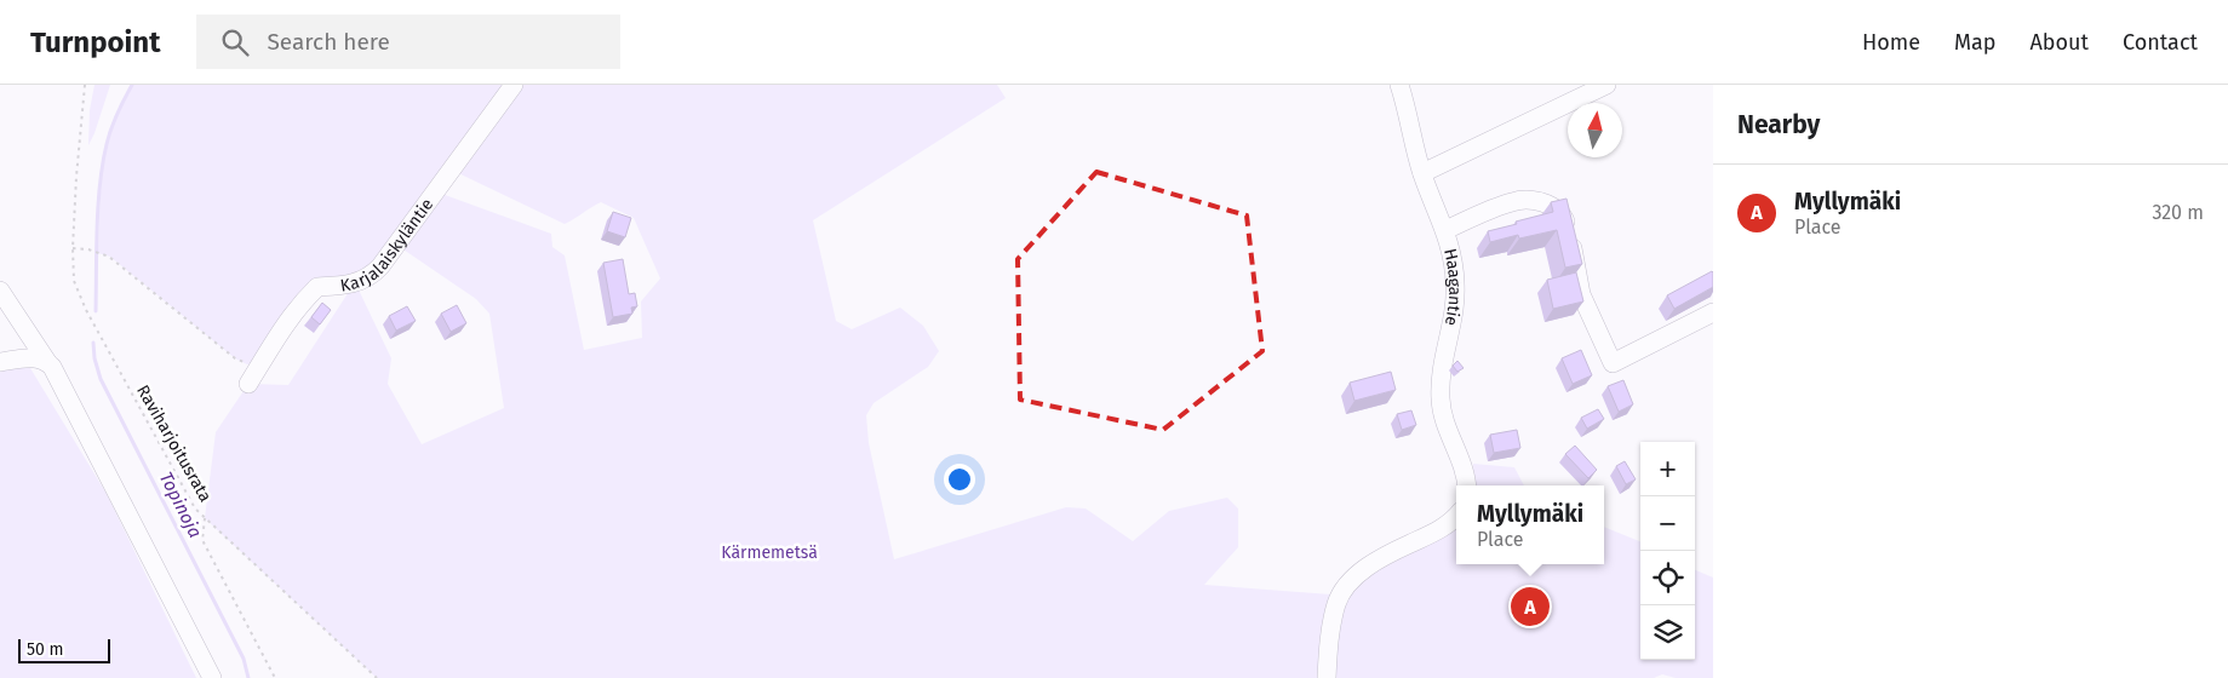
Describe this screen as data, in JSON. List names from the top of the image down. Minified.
{"streets":{"street":["Karjalaiskyläntie","Haagantie"],"path":["Raviharjoitusrata"]},"water":["Topinoja"],"parks":["Kärmemetsä"],"scale_bar":"50 m","north":"top","page":{"header":"Turnpoint","search":"Search here","nav":["Home","Map","About","Contact"],"heading":"Nearby","list":[{"mark":"A","name":"Myllymäki","note":"Place","value":"320 m"}],"map_buttons":["+","−"],"popup":["Myllymäki","Place"],"pins":"A","scale":"50 m"}}
